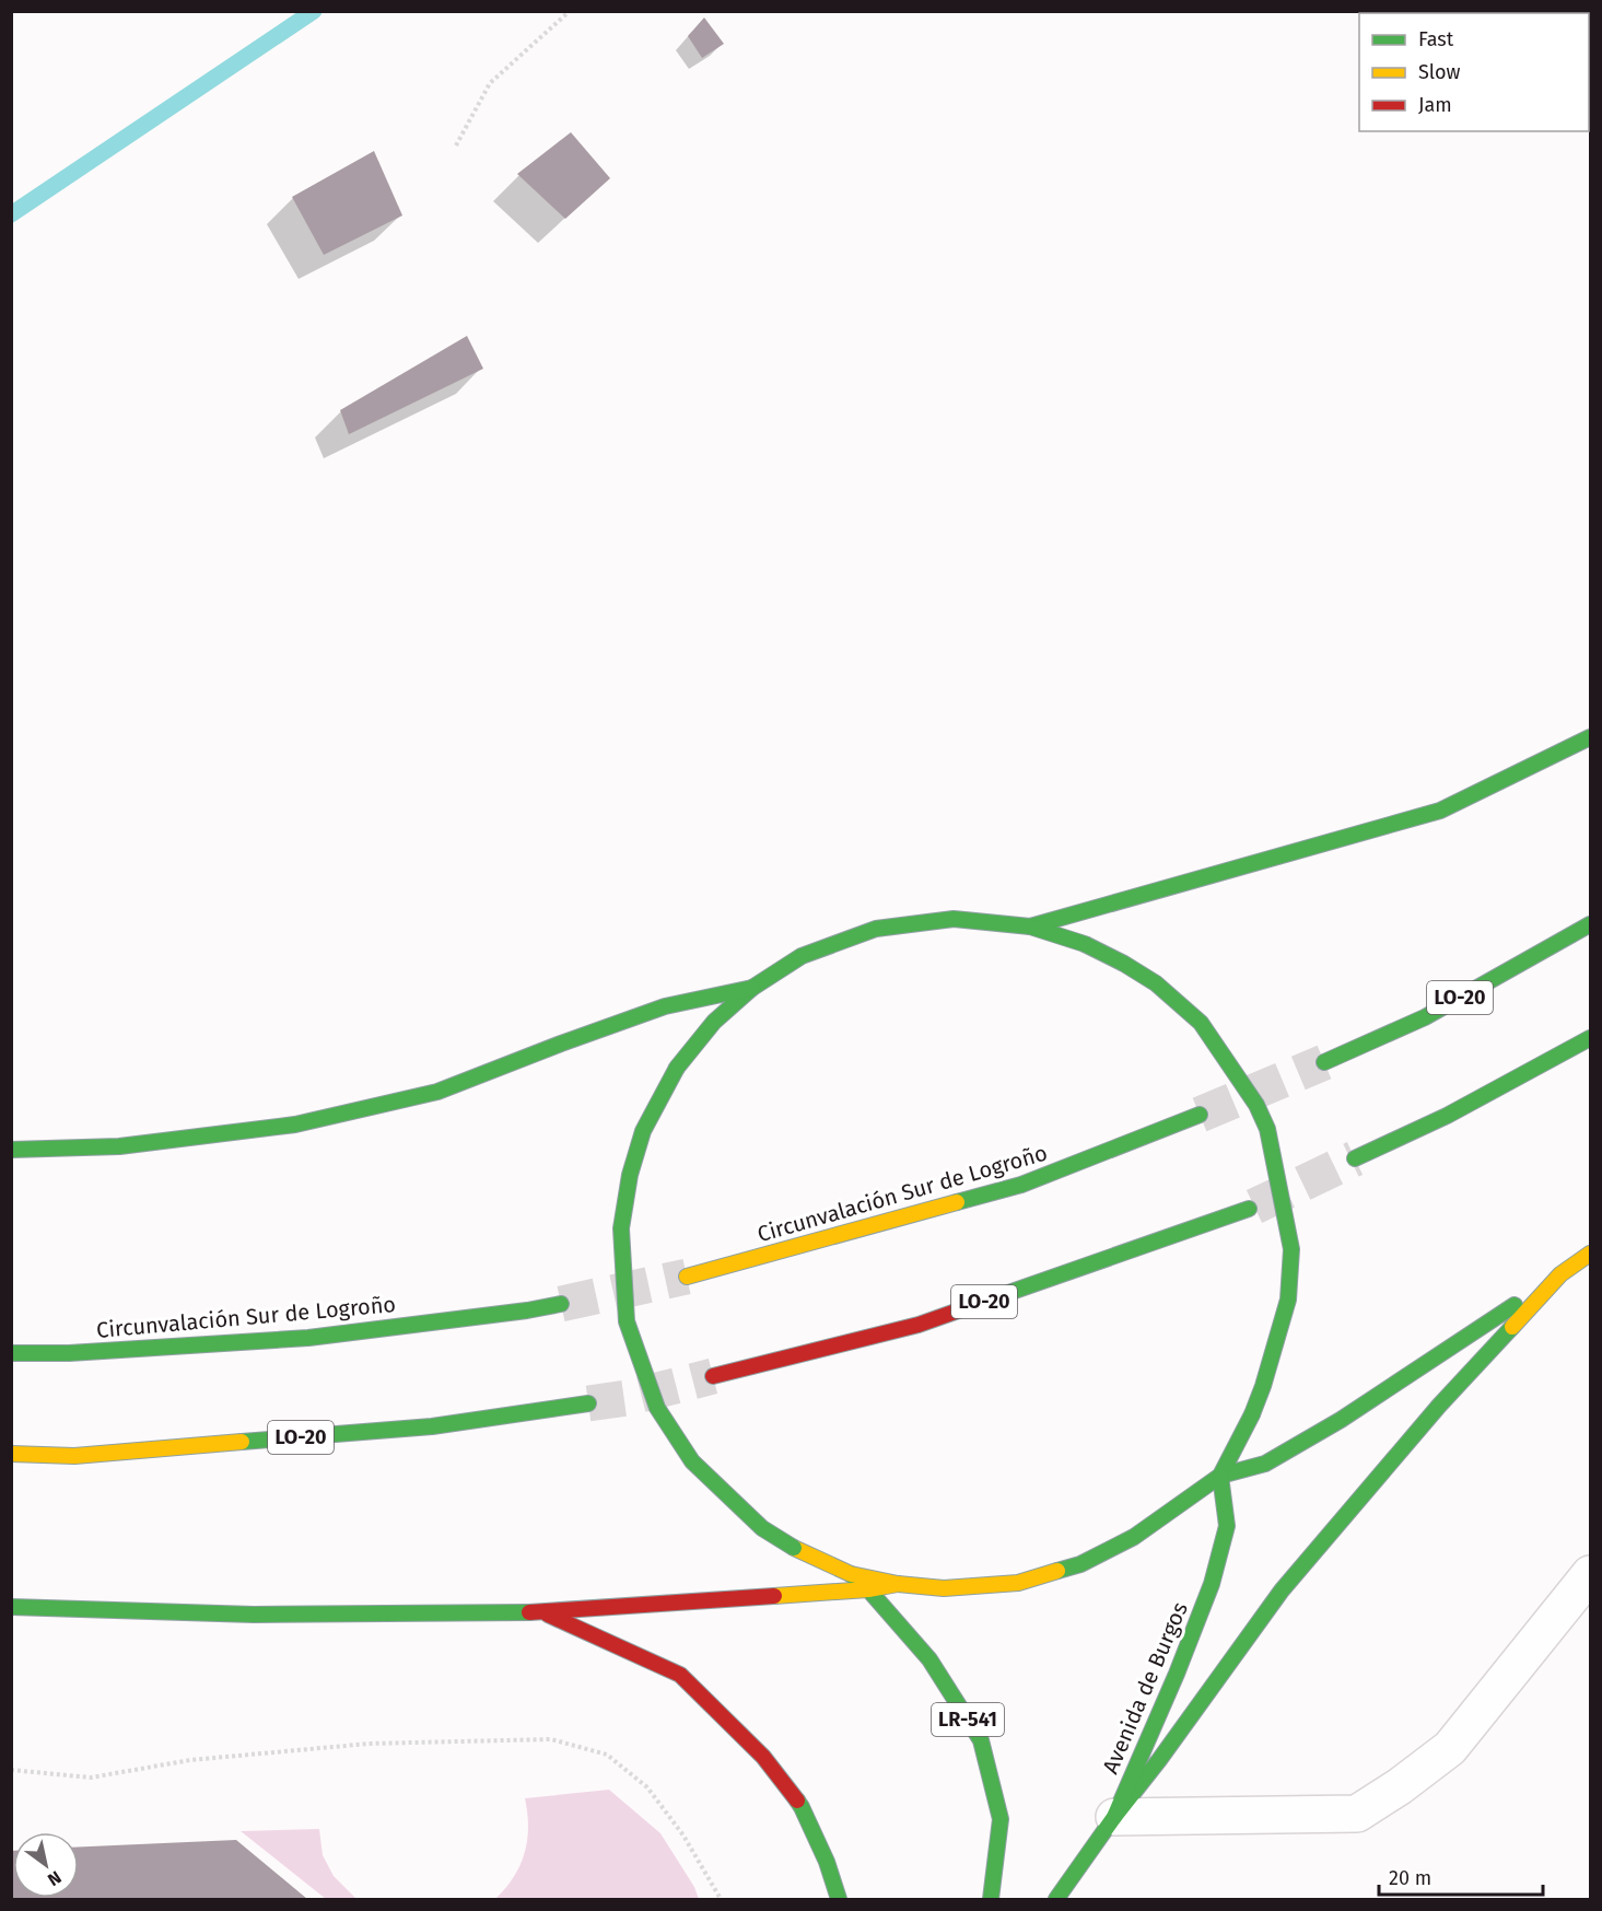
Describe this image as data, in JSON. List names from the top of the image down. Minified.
{"streets":{"main road":["LO-20","Circunvalación Sur de Logroño","Avenida de Burgos","LR-541"]},"legend":["Fast","Slow","Jam"],"scale_bar":"20 m","north":"bottom right"}
